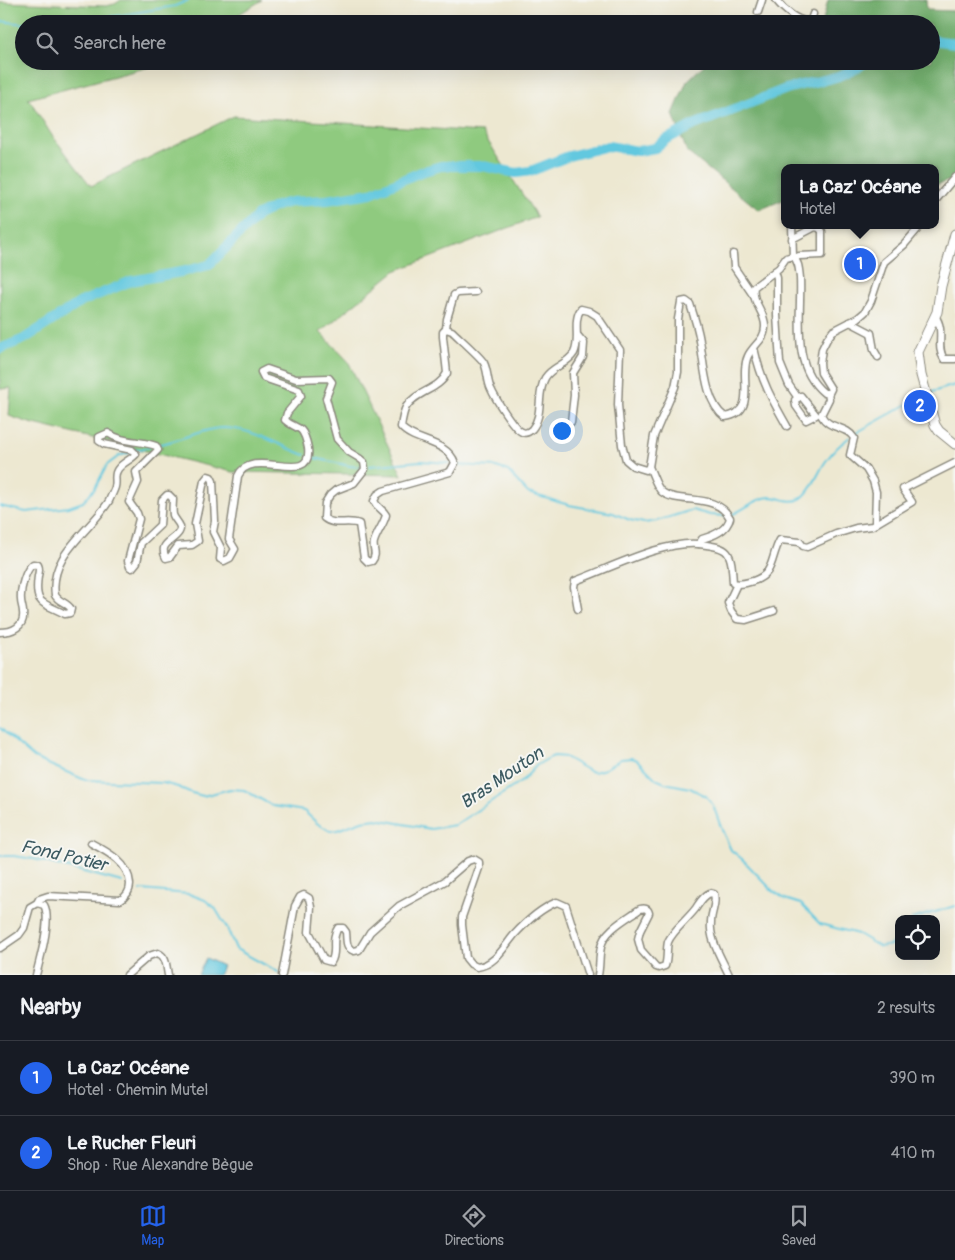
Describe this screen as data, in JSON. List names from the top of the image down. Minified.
{"water":["Bras Mouton","Fond Potier"],"page":{"search":"Search here","popup":["La Caz' Océane","Hotel"],"pins":["1","2"],"heading":["Nearby","2 results"],"list":[{"mark":"1","name":"La Caz' Océane","note":"Hotel · Chemin Mutel","value":"390 m"},{"mark":"2","name":"Le Rucher Fleuri","note":"Shop · Rue Alexandre Bègue","value":"410 m"}],"nav":["Map","Directions","Saved"]}}
